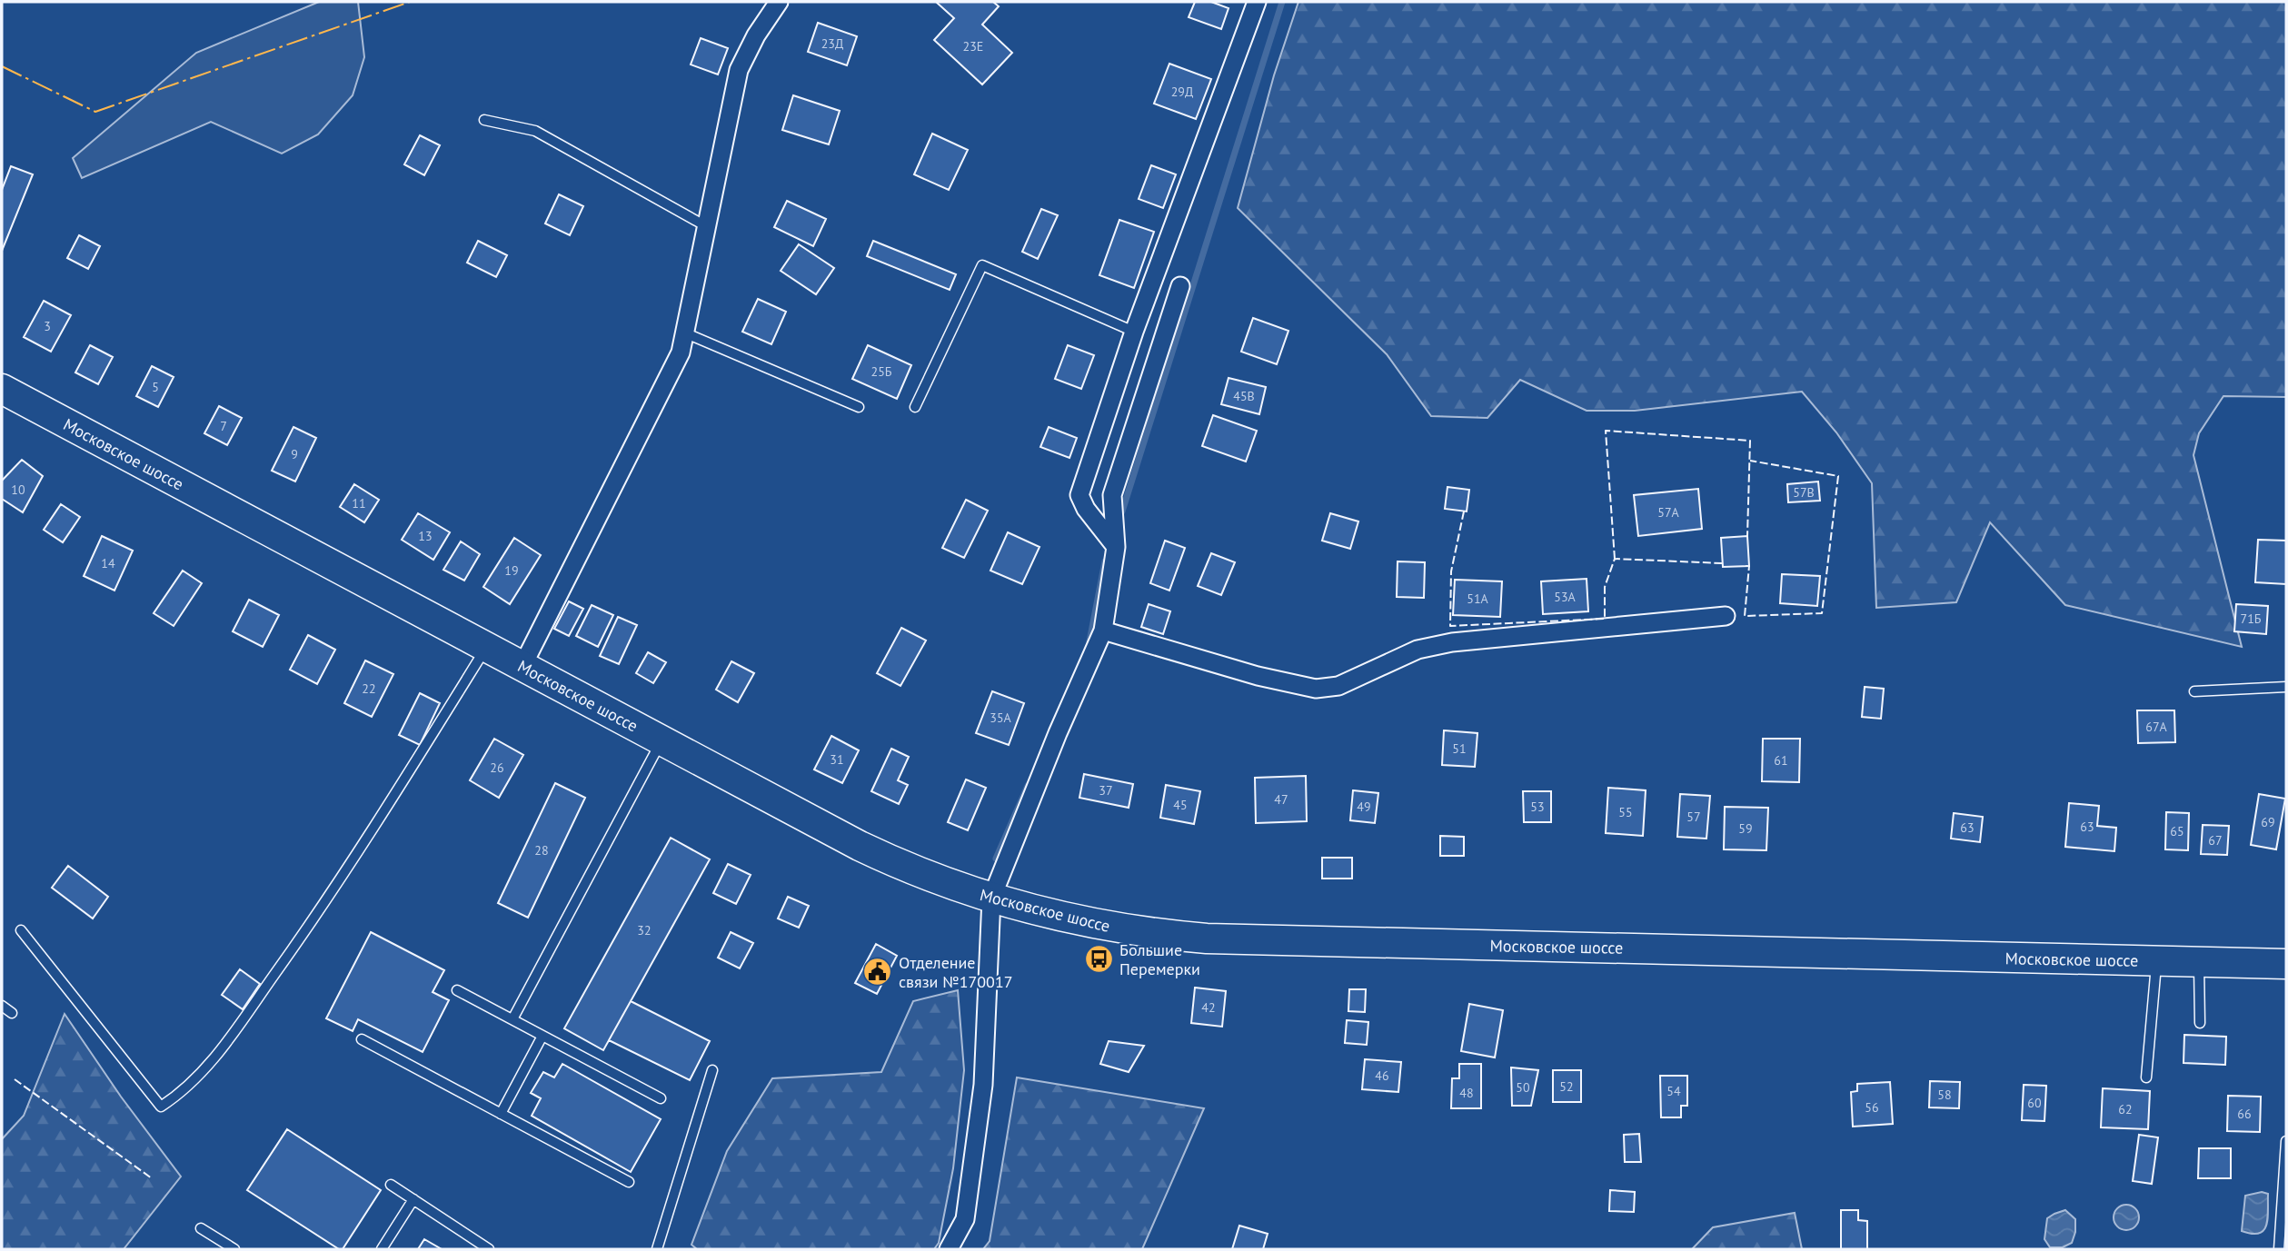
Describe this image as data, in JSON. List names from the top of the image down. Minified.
{"streets":{"main road":["Московское шоссе"]},"places":{"bus stop":["Большие Перемерки"],"public building":["Отделение связи №170017"]},"house_numbers":["23Д","23Е","29Д","3","25Б","5","45В","7","9","10","57В","11","57А","13","14","19","53А","51А","71Б","22","35А","67А","51","31","61","26","37","47","45","49","53","55","57","69","63","63","59","65","67","28","32","42","46","52","50","54","48","58","60","56","62","66"]}
